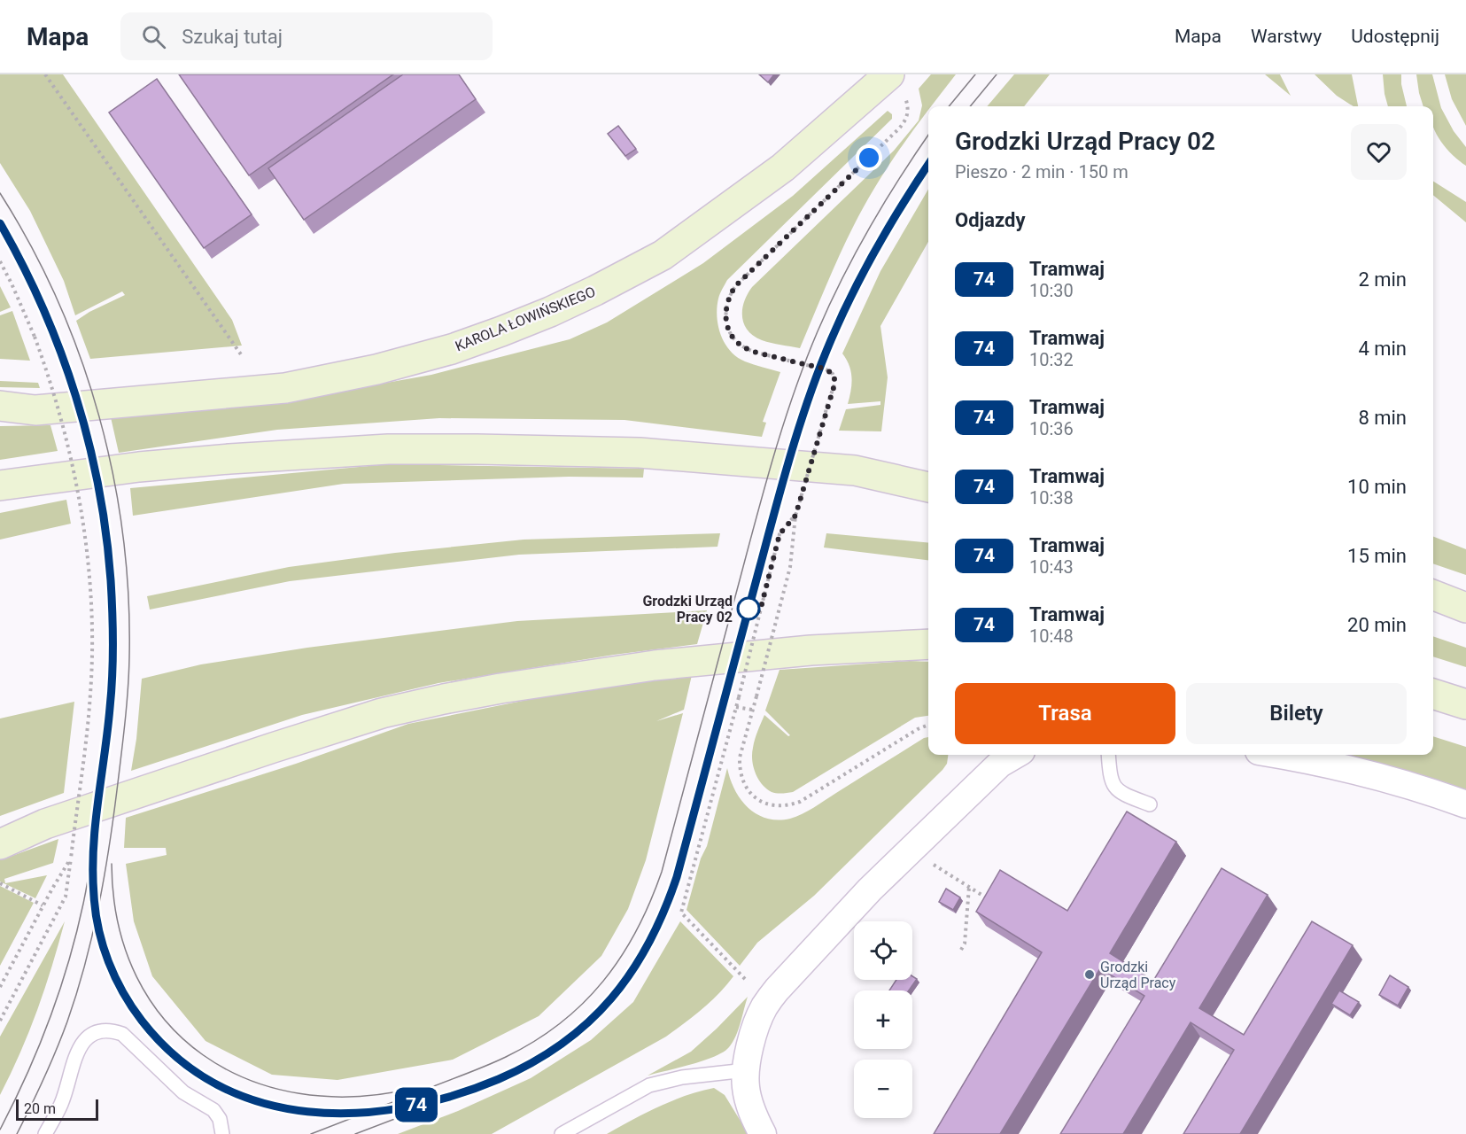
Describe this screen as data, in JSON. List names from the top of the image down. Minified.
{"streets":{"main road":["KAROLA ŁOWIŃSKIEGO"]},"places":["Grodzki Urząd Pracy 02","Grodzki Urząd Pracy"],"lines":["tram line 74"],"scale_bar":"20 m","page":{"header":"Mapa","search":"Szukaj tutaj","nav":["Mapa","Warstwy","Udostępnij"],"on_map":"74","heading":[["Grodzki Urząd Pracy 02","Pieszo · 2 min · 150 m"],"Odjazdy"],"list":[{"mark":"74","name":"Tramwaj","note":"10:30","value":"2 min"},{"mark":"74","name":"Tramwaj","note":"10:32","value":"4 min"},{"mark":"74","name":"Tramwaj","note":"10:36","value":"8 min"},{"mark":"74","name":"Tramwaj","note":"10:38","value":"10 min"},{"mark":"74","name":"Tramwaj","note":"10:43","value":"15 min"},{"mark":"74","name":"Tramwaj","note":"10:48","value":"20 min"}],"buttons":["Trasa","Bilety"],"map_buttons":["+","−"],"scale":"20 m"}}
